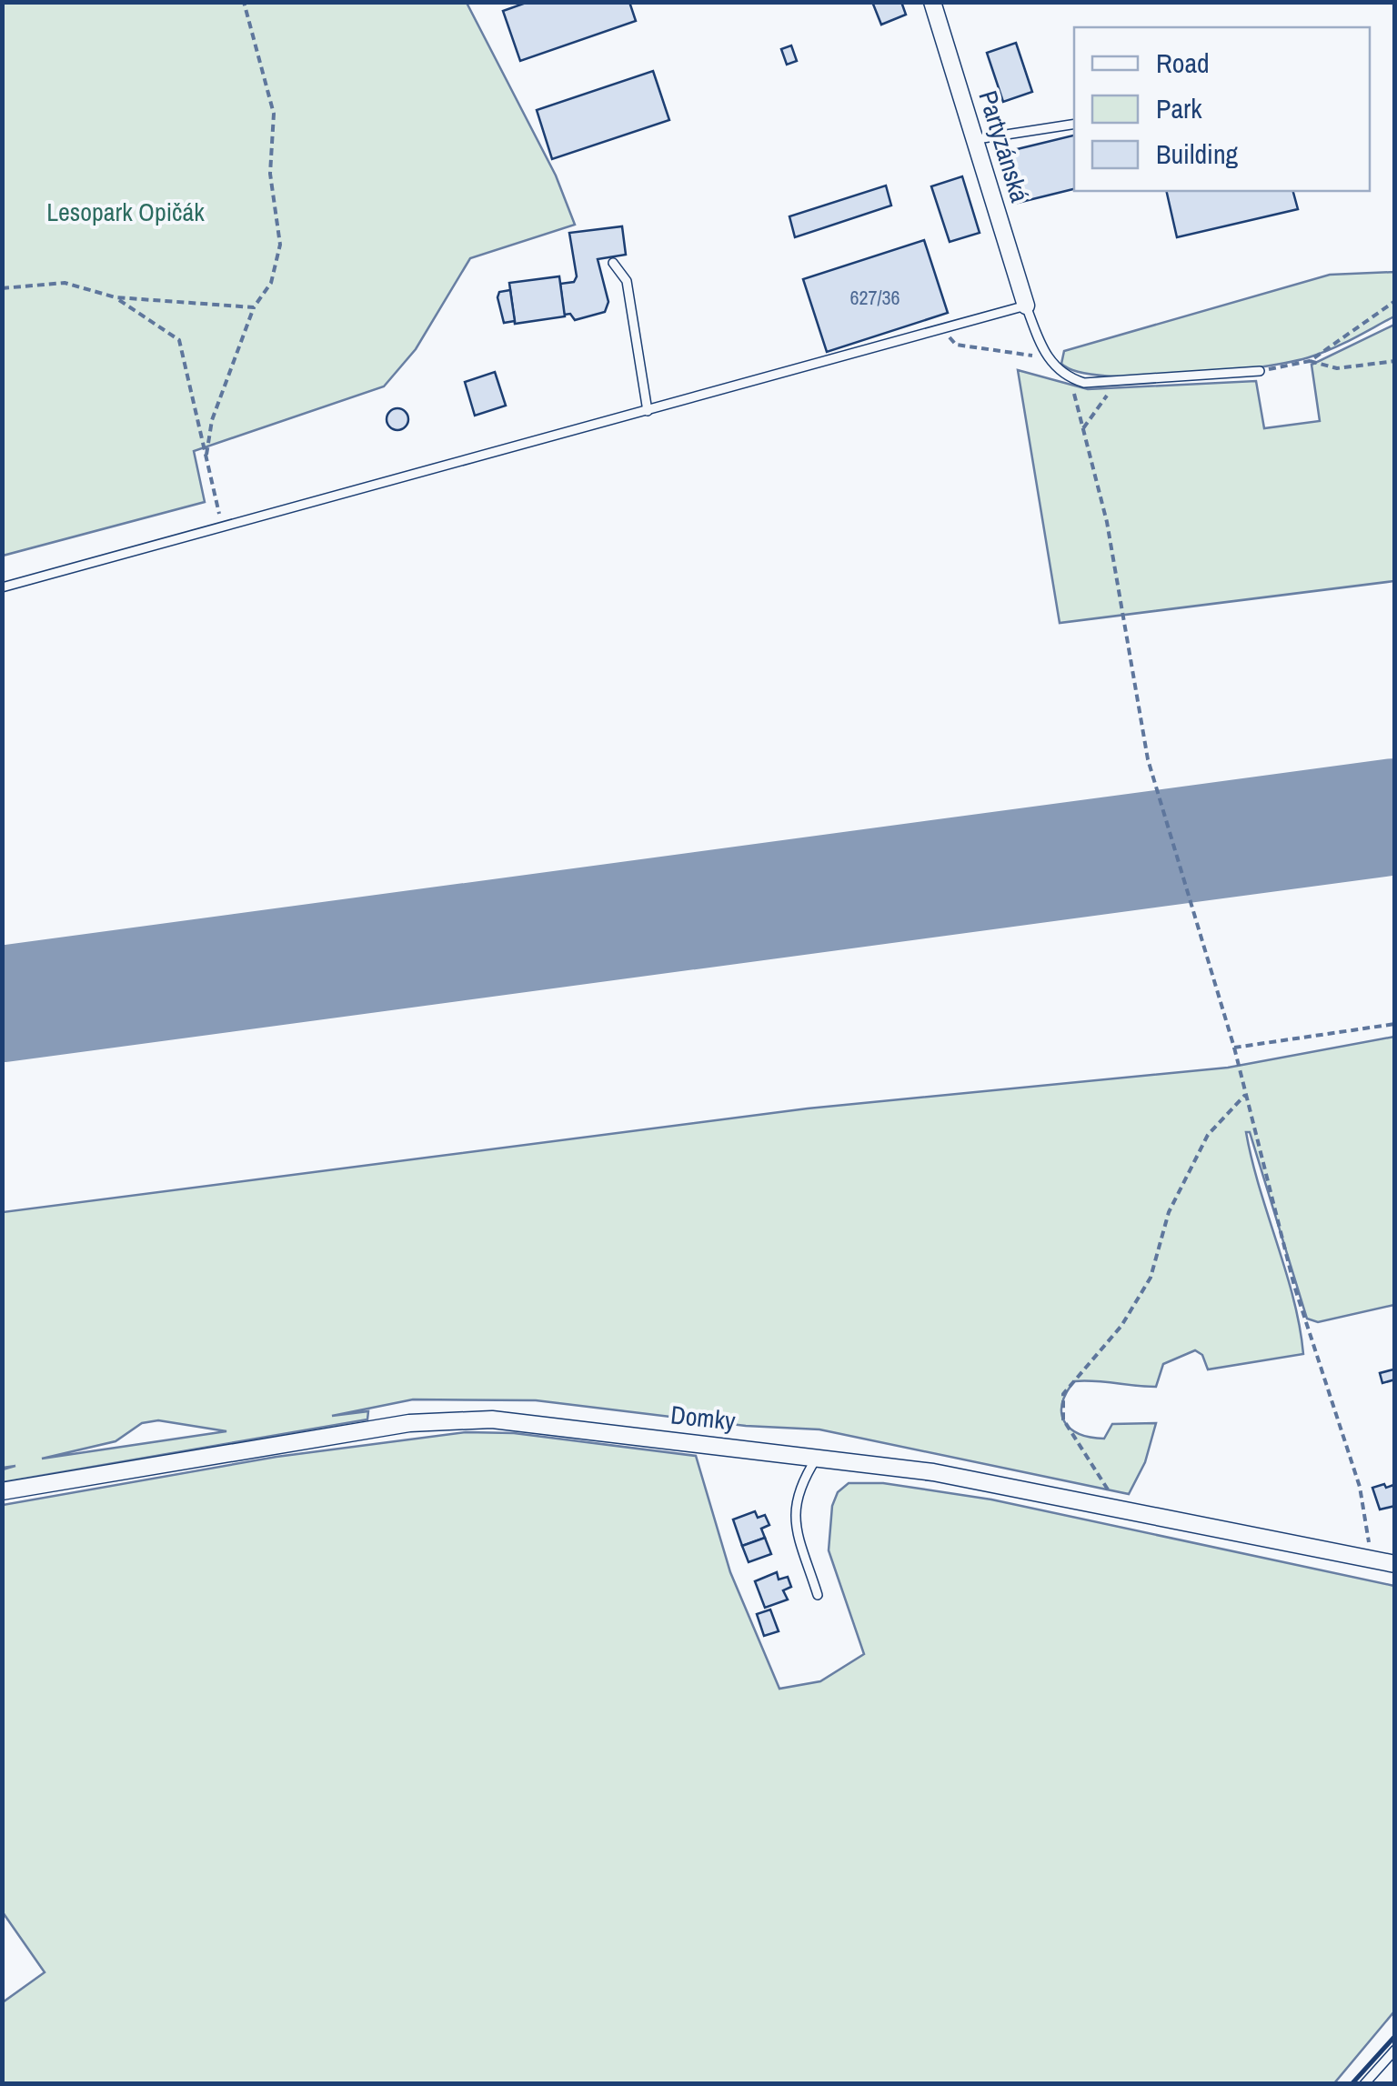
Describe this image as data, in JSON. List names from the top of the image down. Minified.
{"streets":{"street":["Partyzánská","Domky"]},"parks":["Lesopark Opičák"],"house_numbers":["627/36"],"legend":["Road","Park","Building"]}
